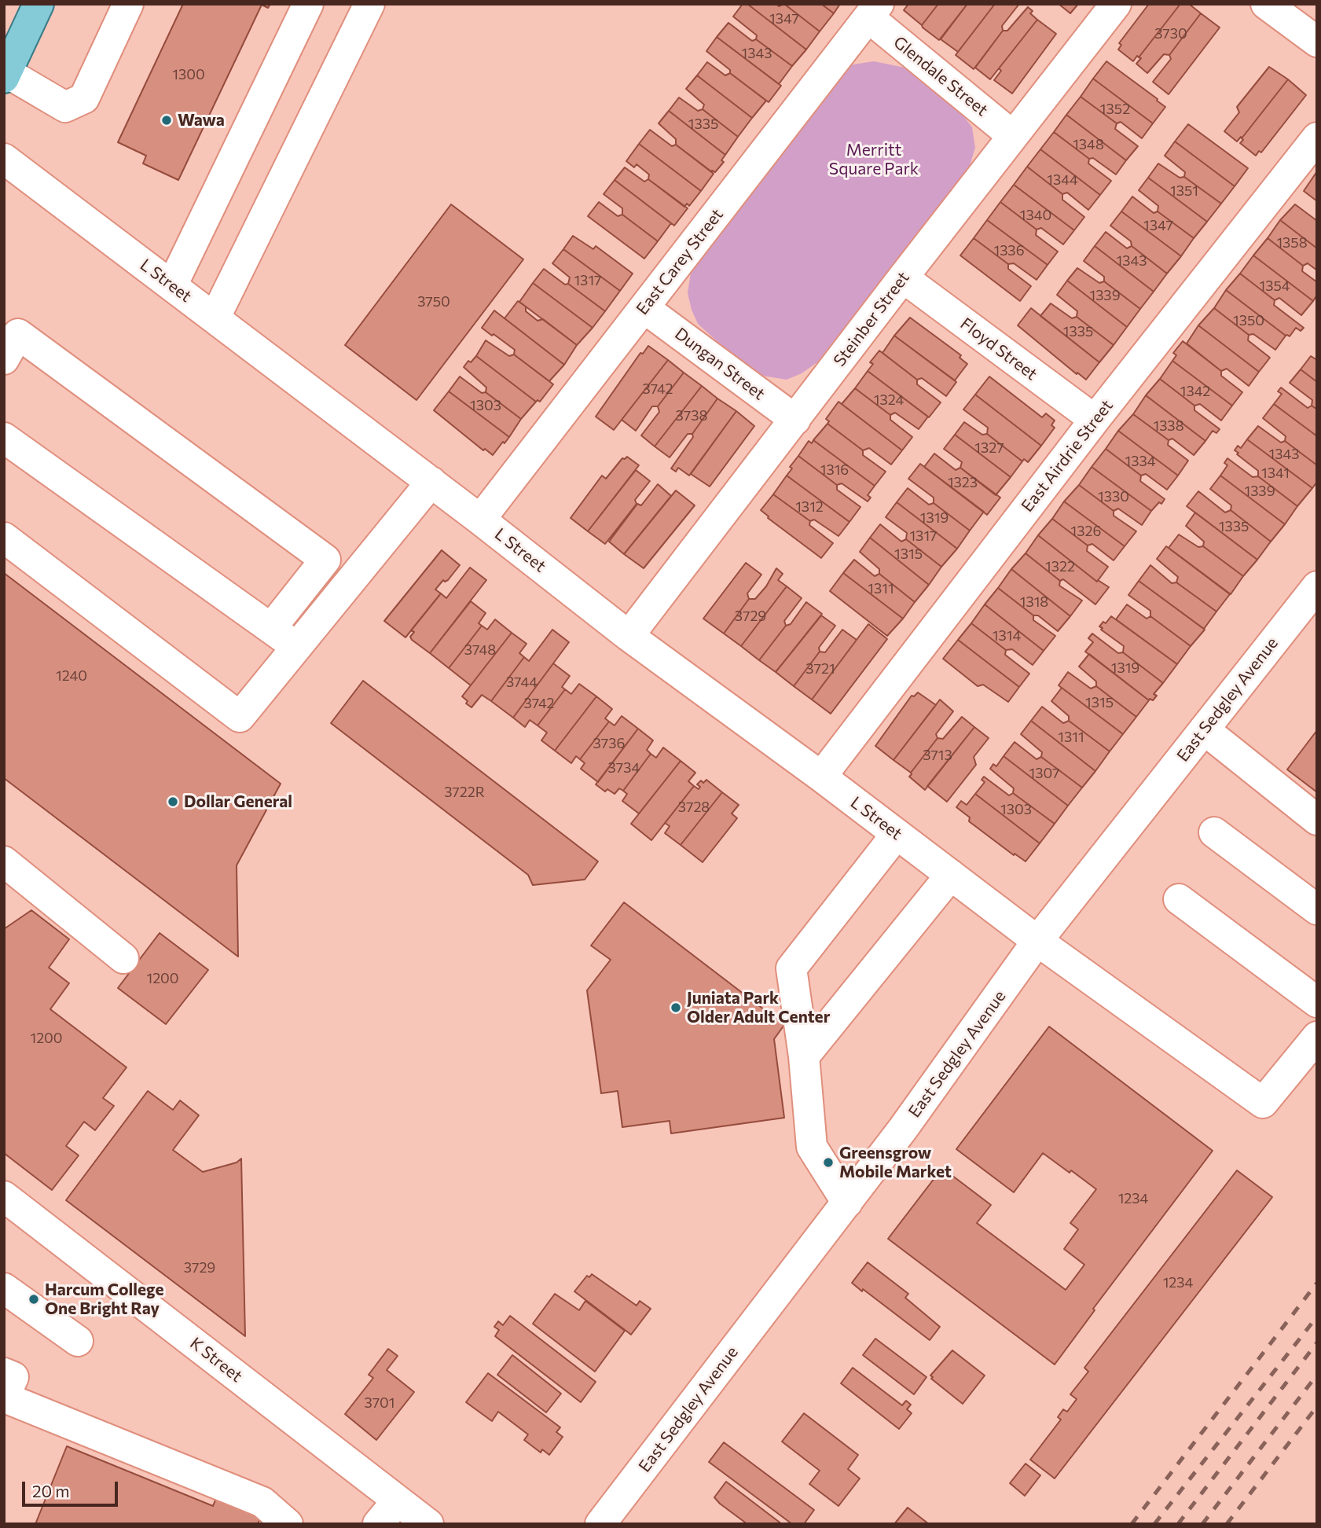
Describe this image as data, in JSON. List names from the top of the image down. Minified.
{"streets":{"street":["Glendale Street","East Carey Street","L Street","Steinber Street","Floyd Street","Dungan Street","East Airdrie Street","East Sedgley Avenue","K Street"]},"crossings":[["Glendale Street","East Carey Street"],["Glendale Street","Steinber Street"],["East Carey Street","L Street"],["East Carey Street","Dungan Street"],["L Street","Steinber Street"],["L Street","East Airdrie Street"],["L Street","East Sedgley Avenue"],["Steinber Street","Floyd Street"],["Steinber Street","Dungan Street"],["Floyd Street","East Airdrie Street"]],"parks":["Merritt Square Park"],"places":["Wawa","Dollar General","Juniata Park Older Adult Center","Greensgrow Mobile Market","Harcum College One Bright Ray"],"house_numbers":["1347","3730","1343","1300","1352","1335","1348","1344","1351","1340","1347","1358","1336","1343","1317","1354","1339","3750","1350","1335","3742","1342","1324","1303","3738","1338","1327","1343","1334","1316","1341","1323","1339","1330","1312","1319","1335","1326","1317","1315","1322","1311","1318","3729","1314","3748","1319","3721","1240","3744","1315","3742","1311","3736","3713","3734","1307","3722R","3728","1303","1200","1200","1234","3729","1234","3701"],"scale_bar":"20 m"}
